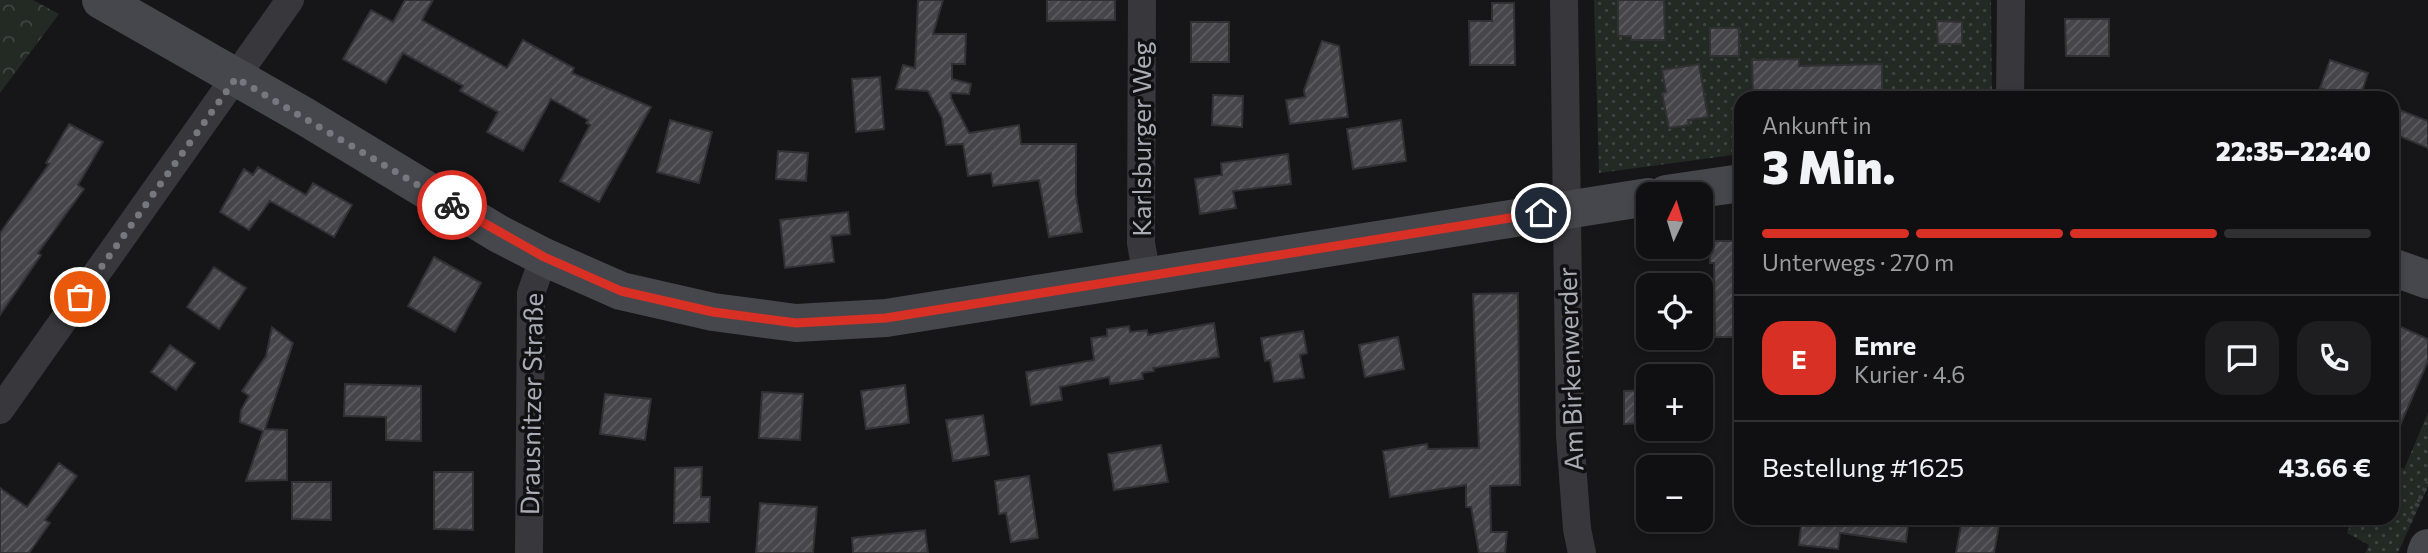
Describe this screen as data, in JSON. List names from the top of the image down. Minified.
{"streets":{"street":["Karlsburger Weg","Am Birkenwerder","Drausnitzer Straße"]},"north":"top","page":{"heading":["3 Min.","Ankunft in","22:35–22:40"],"panel":["Emre","Kurier · 4.6","Bestellung #1625","43.66 €"],"map_buttons":["+","−"],"bar":"Unterwegs · 270 m","round":"E"}}
